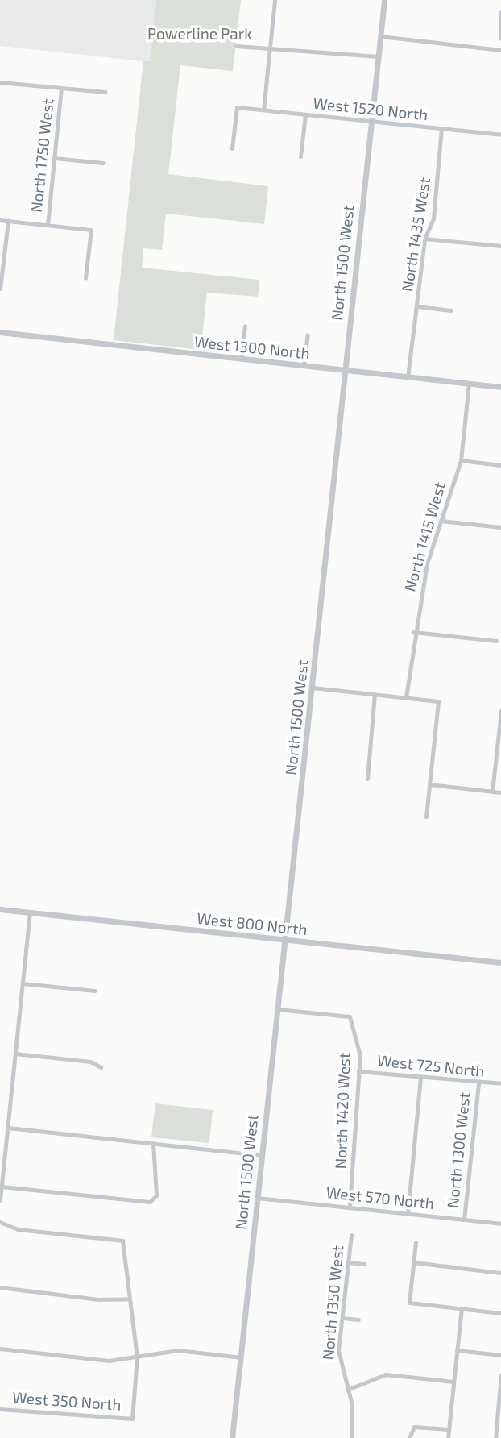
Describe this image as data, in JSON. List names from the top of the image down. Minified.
{"streets":{"street":["West 1520 North","North 1750 West","North 1435 West","North 1500 West","West 1300 North","North 1415 West","West 800 North","West 725 North","North 1420 West","North 1300 West","West 570 North","North 1350 West","West 350 North"]},"crossings":[["West 1520 North","North 1435 West"],["West 1520 North","North 1500 West"],["North 1435 West","West 1300 North"],["North 1500 West","West 1300 North"],["North 1500 West","West 800 North"],["North 1500 West","North 1420 West"],["North 1500 West","West 570 North"],["West 1300 North","North 1415 West"],["West 725 North","North 1420 West"],["West 725 North","North 1300 West"],["North 1420 West","West 570 North"],["North 1300 West","West 570 North"]],"parks":["Powerline Park"]}
